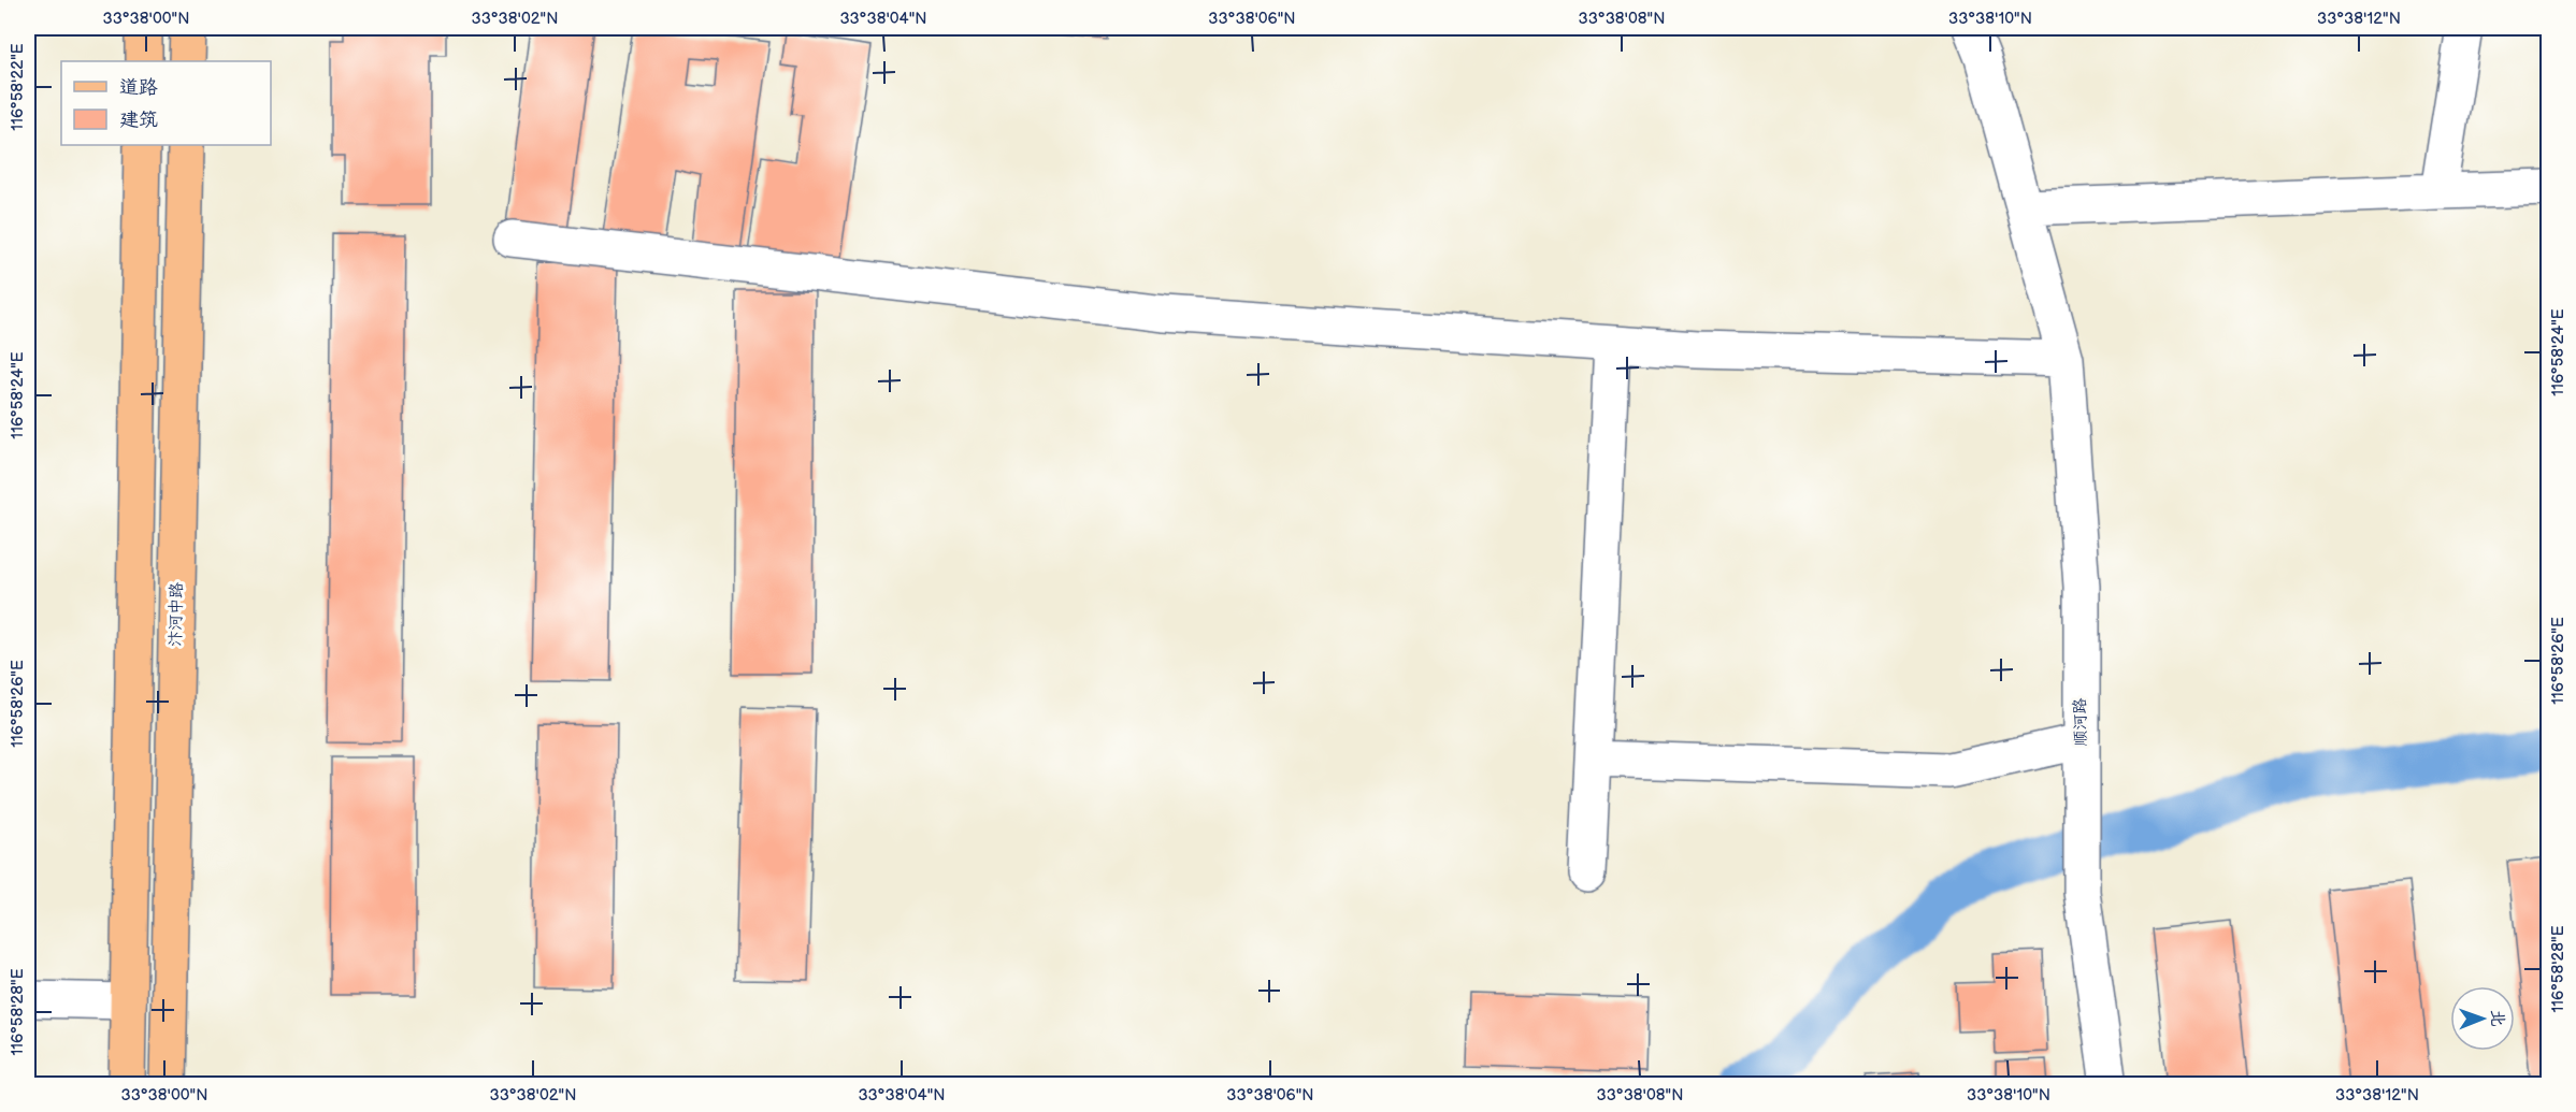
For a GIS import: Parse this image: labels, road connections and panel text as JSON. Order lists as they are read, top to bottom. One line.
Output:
{"streets":{"main road":["汴河中路"],"street":["顺河路"]},"legend":["道路","建筑"],"north":"right","coordinates":["33°38'00\"N","33°38'02\"N","33°38'04\"N","33°38'06\"N","33°38'08\"N","33°38'10\"N","33°38'12\"N","116°58'22\"E","116°58'24\"E","116°58'26\"E","116°58'28\"E"]}
